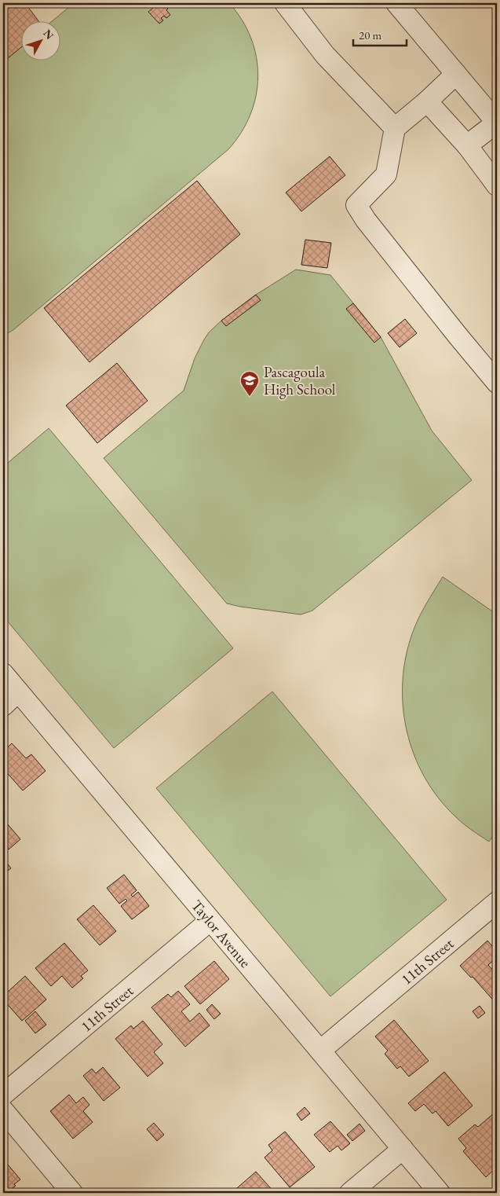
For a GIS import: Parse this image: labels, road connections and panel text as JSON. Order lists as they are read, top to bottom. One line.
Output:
{"streets":{"street":["Taylor Avenue","11th Street"]},"crossings":[["Taylor Avenue","11th Street"]],"places":{"school or university":["Pascagoula High School"]},"scale_bar":"20 m","north":"top right"}
